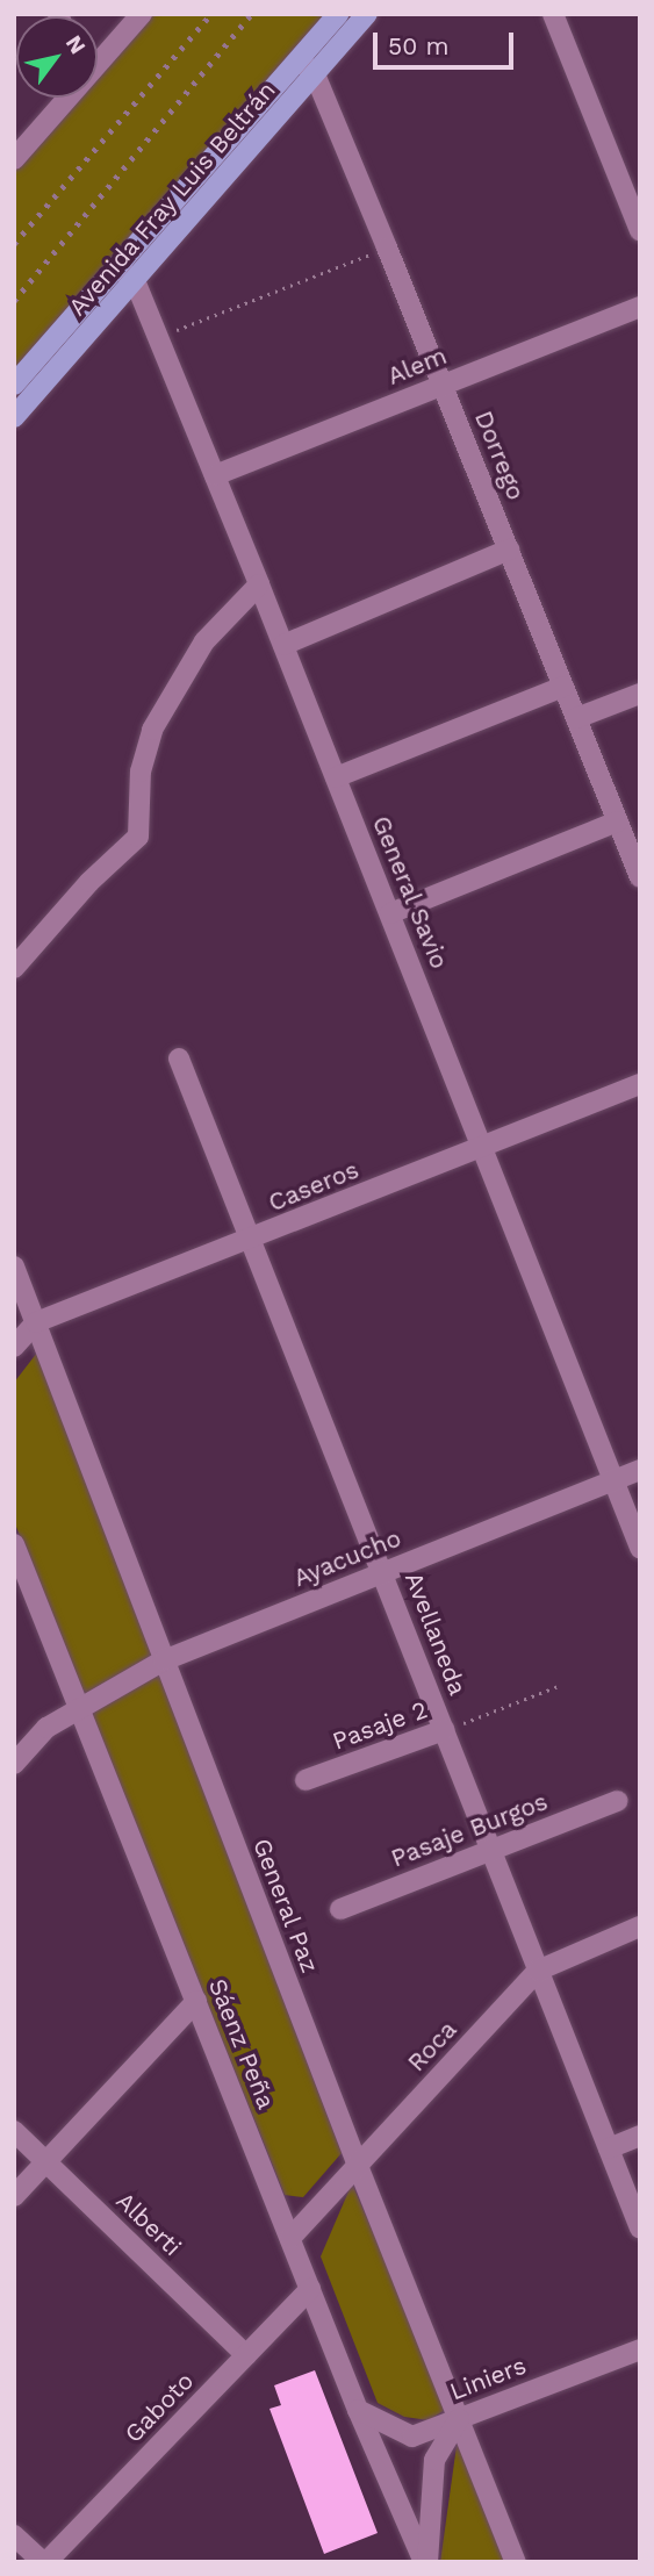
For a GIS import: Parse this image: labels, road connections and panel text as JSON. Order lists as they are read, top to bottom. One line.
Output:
{"streets":{"main road":["Avenida Fray Luis Beltrán"],"street":["Alem","Dorrego","General Savio","Caseros","Ayacucho","Avellaneda","Pasaje 2","Pasaje Burgos","General Paz","Sáenz Peña","Roca","Alberti","Liniers","Gaboto"]},"crossings":[["Avenida Fray Luis Beltrán","Dorrego"],["Avenida Fray Luis Beltrán","General Savio"],["Alem","Dorrego"],["Alem","General Savio"],["General Savio","Caseros"],["General Savio","Ayacucho"],["Caseros","Avellaneda"],["Caseros","General Paz"],["Ayacucho","Avellaneda"],["Ayacucho","General Paz"],["Ayacucho","Sáenz Peña"],["Avellaneda","Pasaje 2"],["Avellaneda","Pasaje Burgos"],["Avellaneda","Roca"],["General Paz","Roca"],["General Paz","Liniers"],["Sáenz Peña","Roca"],["Sáenz Peña","Liniers"],["Sáenz Peña","Gaboto"],["Alberti","Gaboto"]],"scale_bar":"50 m","north":"top right"}
